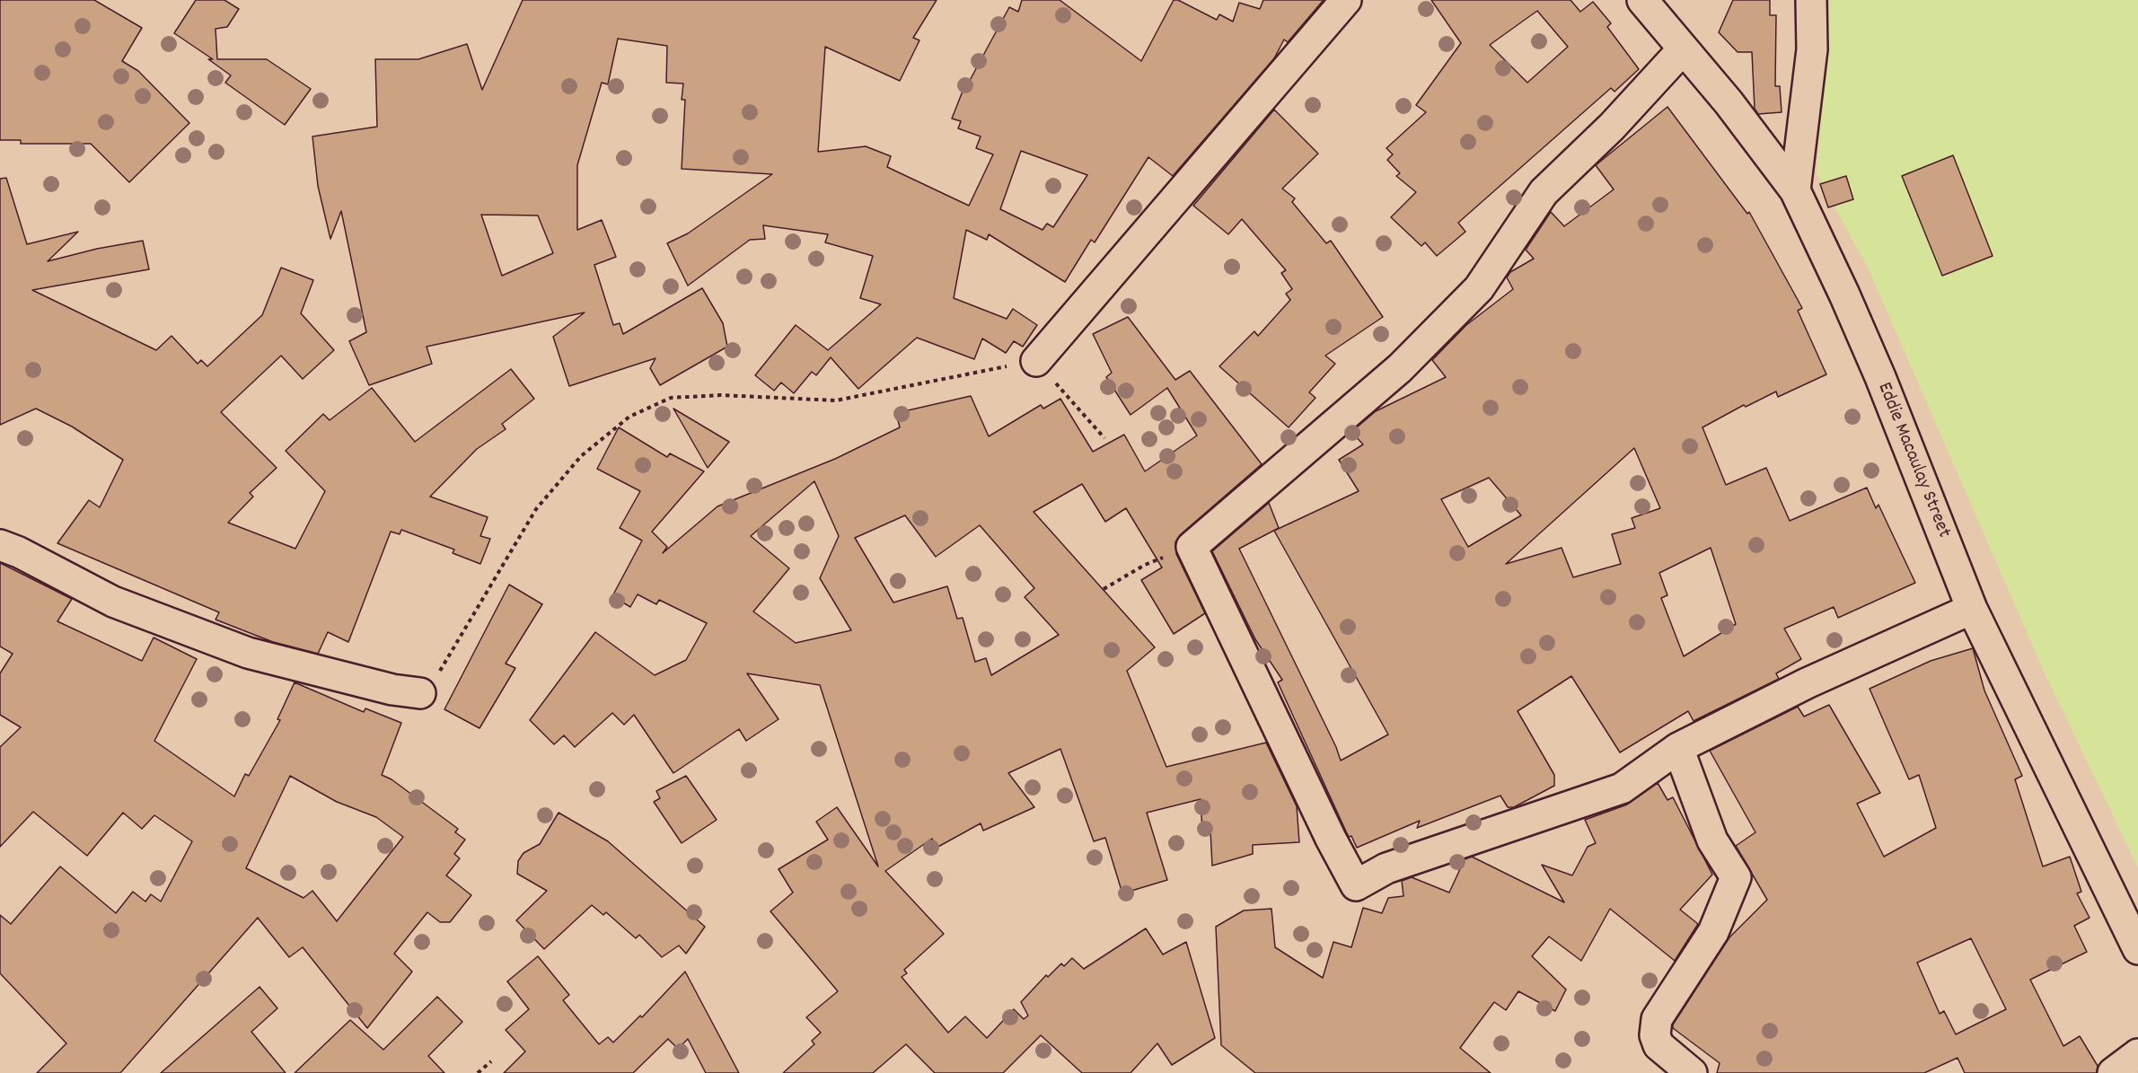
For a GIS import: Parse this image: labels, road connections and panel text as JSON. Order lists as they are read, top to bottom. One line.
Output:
{"streets":{"street":["Eddie Macaulay Street"]}}
